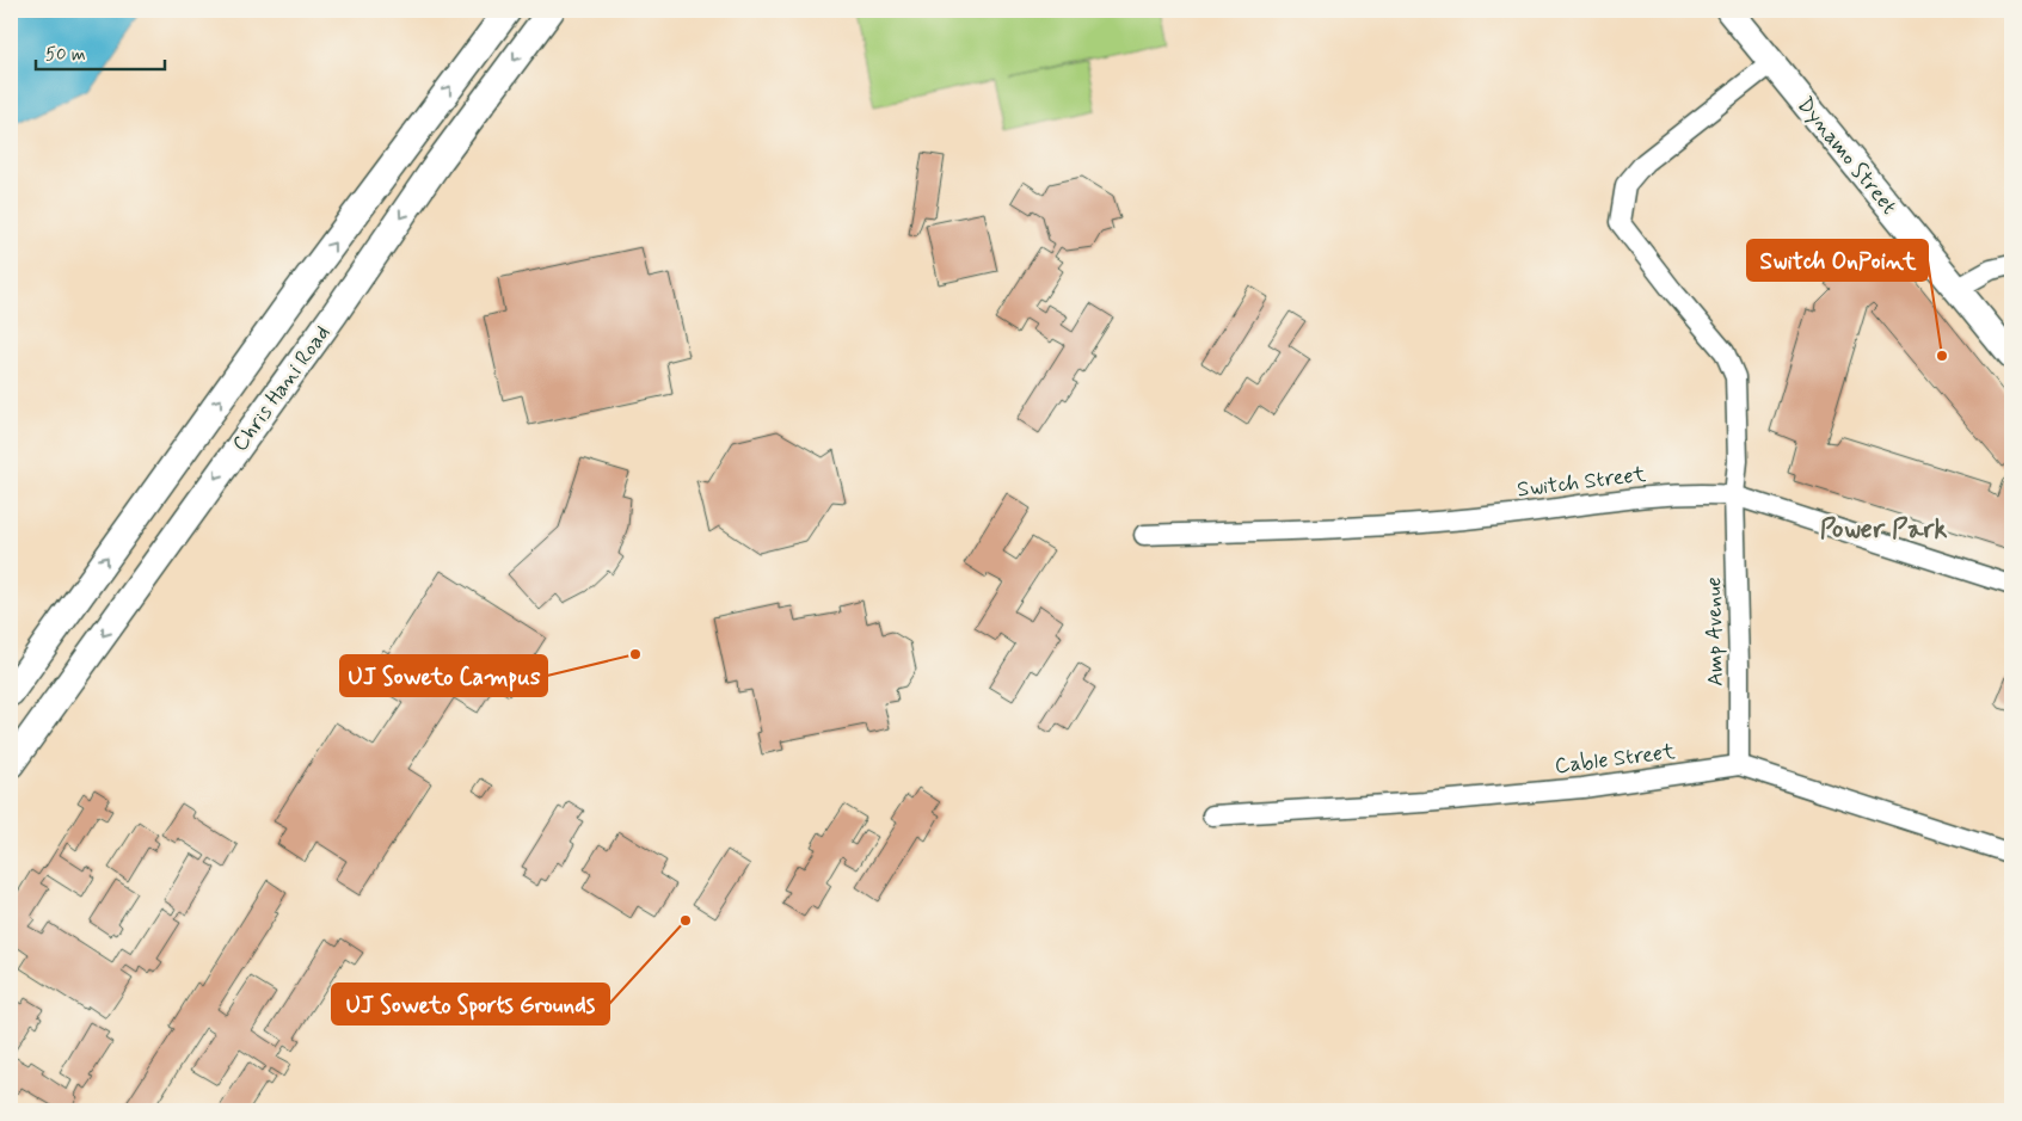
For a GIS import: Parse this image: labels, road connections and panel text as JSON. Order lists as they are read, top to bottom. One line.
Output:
{"streets":{"main road":["Dynamo Street","Chris Hani Road"],"street":["Switch Street","Amp Avenue","Cable Street"]},"crossings":[["Dynamo Street","Amp Avenue"],["Switch Street","Amp Avenue"],["Amp Avenue","Cable Street"]],"districts":["Power Park"],"places":["Switch OnPoint","UJ Soweto Campus","UJ Soweto Sports Grounds"],"scale_bar":"50 m"}
